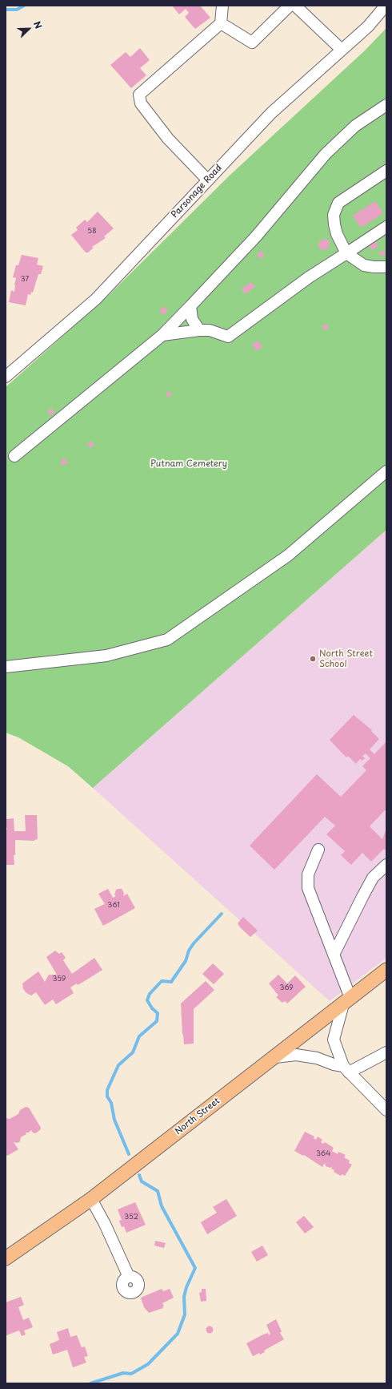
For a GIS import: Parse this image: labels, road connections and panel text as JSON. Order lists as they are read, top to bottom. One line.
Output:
{"streets":{"main road":["North Street"],"street":["Parsonage Road"]},"parks":["Putnam Cemetery"],"places":["North Street School"],"house_numbers":["58","37","361","359","369","364","352"],"north":"top right"}
